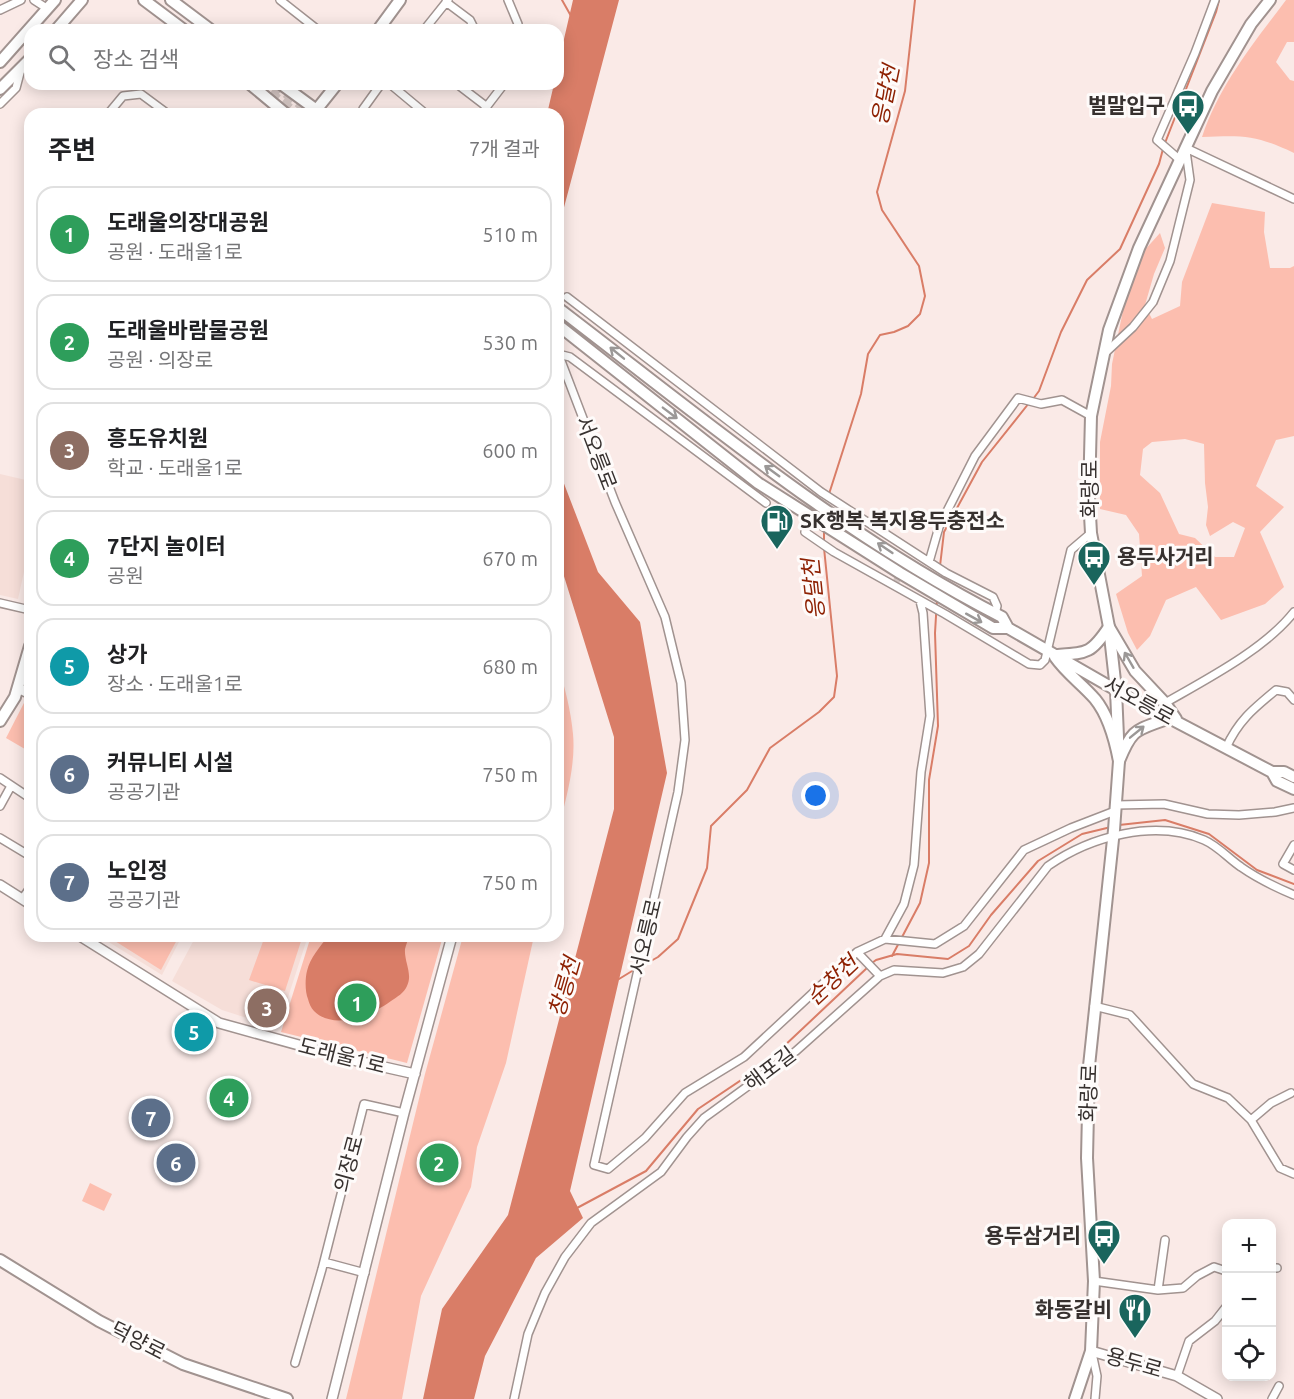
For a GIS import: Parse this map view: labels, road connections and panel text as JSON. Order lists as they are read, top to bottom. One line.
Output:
{"streets":{"main road":["서오릉로","화랑로","덕양로"],"street":["도래울1로","해포길","의장로","용두로"]},"crossings":[["서오릉로","화랑로"],["화랑로","용두로"],["도래울1로","의장로"]],"water":["응달천","순창천","창릉천"],"places":{"bus stop":["벌말입구","용두사거리","용두삼거리"],"fuel station":["SK행복 복지용두충전소"],"restaurant":["화동갈비"]},"page":{"search":"장소 검색","heading":["주변","7개 결과"],"list":[{"mark":"1","name":"도래울의장대공원","note":"공원 · 도래울1로","value":"510 m"},{"mark":"2","name":"도래울바람물공원","note":"공원 · 의장로","value":"530 m"},{"mark":"3","name":"흥도유치원","note":"학교 · 도래울1로","value":"600 m"},{"mark":"4","name":"7단지 놀이터","note":"공원","value":"670 m"},{"mark":"5","name":"상가","note":"장소 · 도래울1로","value":"680 m"},{"mark":"6","name":"커뮤니티 시설","note":"공공기관","value":"750 m"},{"mark":"7","name":"노인정","note":"공공기관","value":"750 m"}],"pins":["1","3","5","4","7","2","6"],"map_buttons":["+","−"]}}
